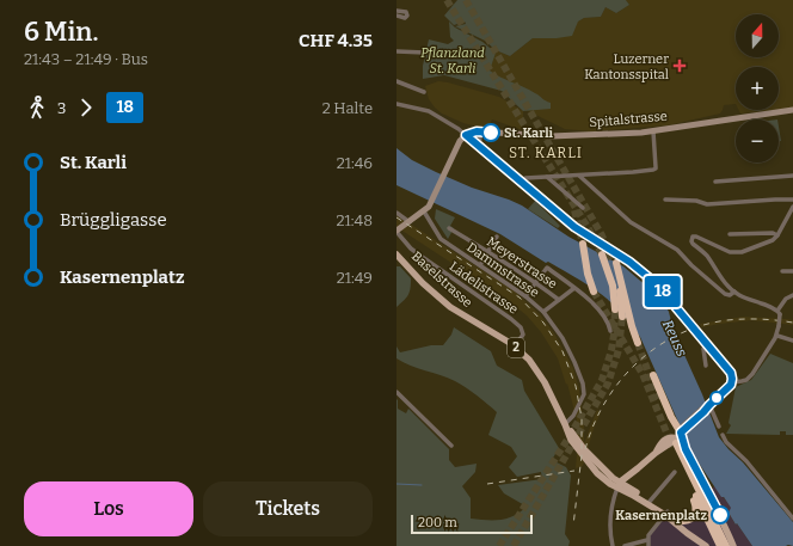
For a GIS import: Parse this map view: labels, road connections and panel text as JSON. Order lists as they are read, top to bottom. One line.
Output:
{"streets":{"main road":["Spitalstrasse","Baselstrasse","2"],"street":["Meyerstrasse","Dammstrasse","Lädelistrasse"]},"crossings":[["Dammstrasse","Baselstrasse"],["Baselstrasse","Lädelistrasse"]],"districts":["ST. KARLI"],"water":["Reuss"],"parks":["Pflanzland St. Karli"],"places":{"health":["Luzerner Kantonsspital"],"other":["St. Karli","Kasernenplatz"]},"lines":["bus line 18"],"scale_bar":"200 m","north":"top","page":{"heading":["6 Min.","21:43 – 21:49 · Bus","CHF 4.35"],"on_map":"18","map_buttons":["+","−"],"legs":["3","18","2 Halte"],"list":[{"name":"St. Karli","value":"21:46"},{"name":"Brüggligasse","value":"21:48"},{"name":"Kasernenplatz","value":"21:49"}],"buttons":["Los","Tickets"],"scale":"200 m"}}
